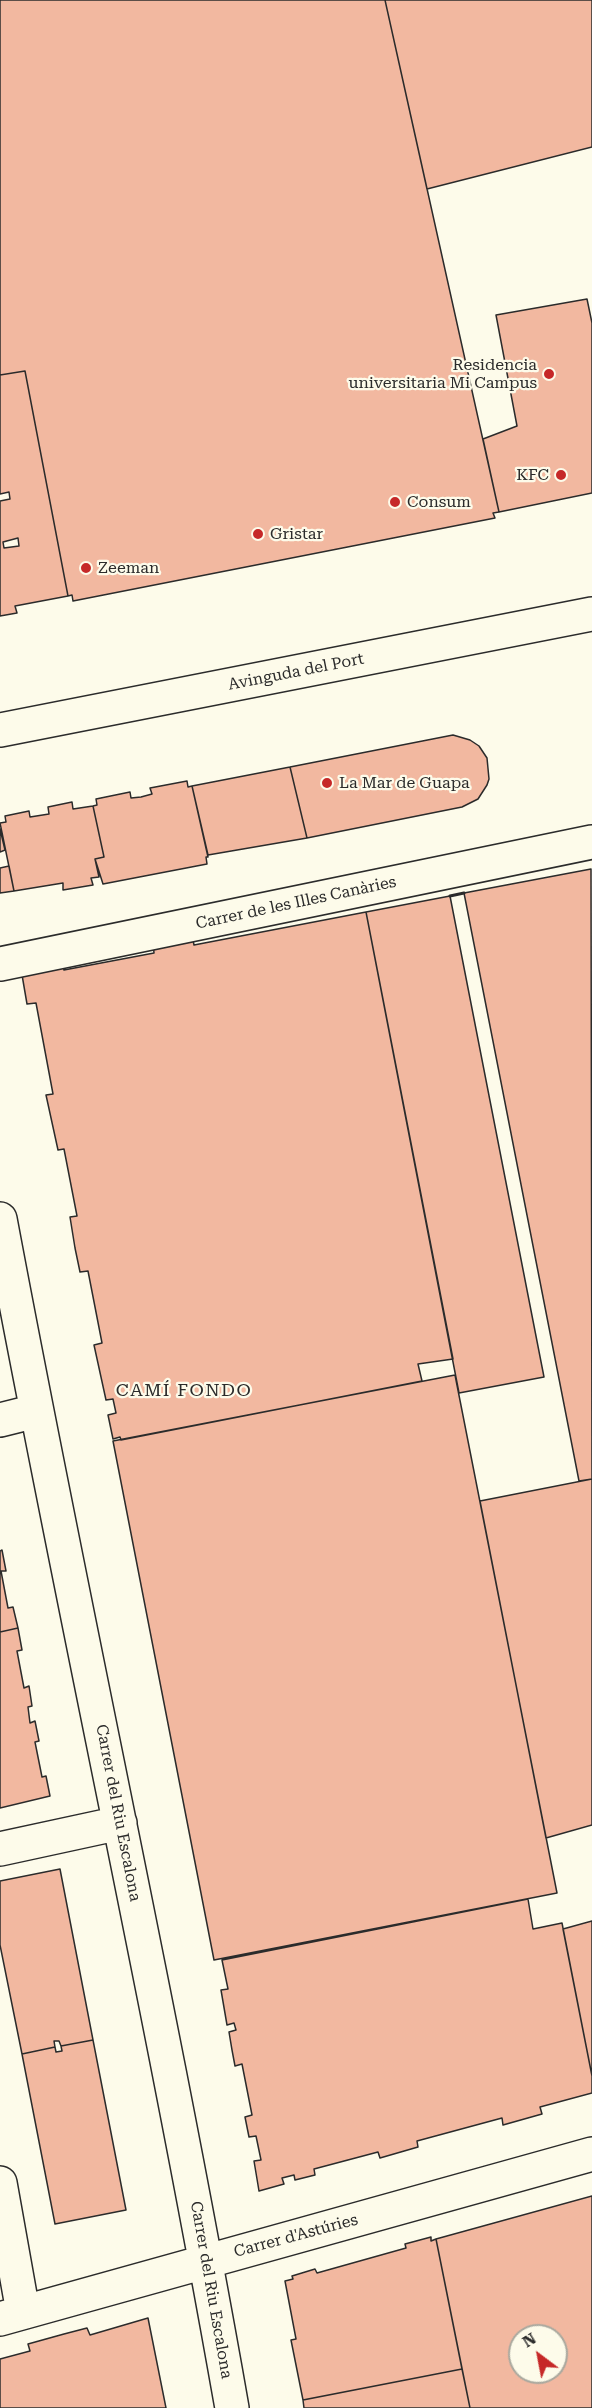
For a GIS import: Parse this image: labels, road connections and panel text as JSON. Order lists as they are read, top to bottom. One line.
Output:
{"streets":{"street":["Avinguda del Port","Carrer de les Illes Canàries","Carrer del Riu Escalona","Carrer d'Astúries"]},"crossings":[["Carrer del Riu Escalona","Carrer d'Astúries"]],"districts":["CAMÍ FONDO"],"places":["Residencia universitaria Mi Campus","KFC","Consum","Gristar","Zeeman","La Mar de Guapa"],"north":"top left"}
